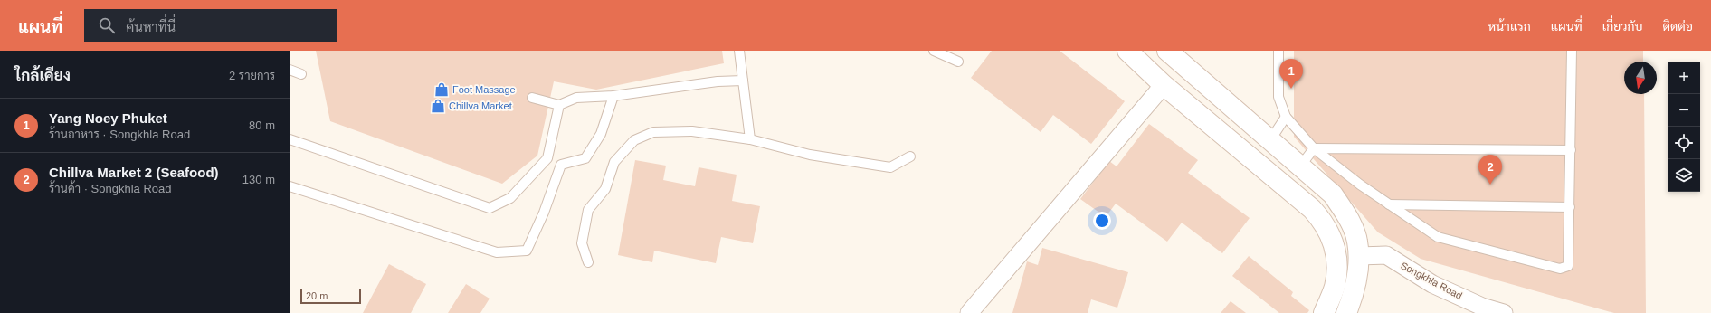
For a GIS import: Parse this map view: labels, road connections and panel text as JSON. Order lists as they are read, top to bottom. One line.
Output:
{"streets":{"street":["Songkhla Road"]},"places":{"shop":["Foot Massage","Chillva Market"]},"scale_bar":"20 m","north":"bottom","page":{"header":"แผนที่","search":"ค้นหาที่นี่","nav":["หน้าแรก","แผนที่","เกี่ยวกับ","ติดต่อ"],"heading":["ใกล้เคียง","2 รายการ"],"pins":["1","2"],"map_buttons":["+","−"],"list":[{"mark":"1","name":"Yang Noey Phuket","note":"ร้านอาหาร · Songkhla Road","value":"80 m"},{"mark":"2","name":"Chillva Market 2 (Seafood)","note":"ร้านค้า · Songkhla Road","value":"130 m"}],"scale":"20 m"}}
